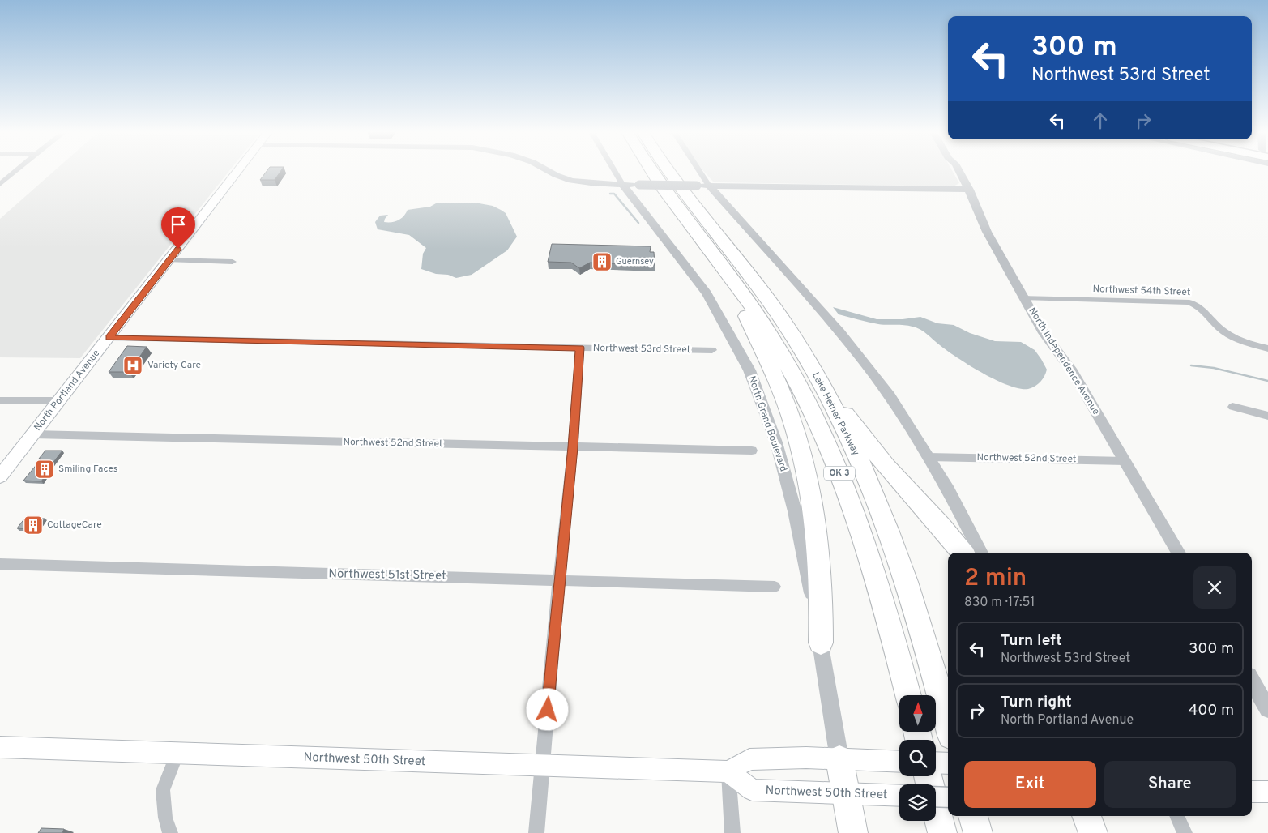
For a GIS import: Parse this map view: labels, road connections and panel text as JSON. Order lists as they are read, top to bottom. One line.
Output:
{"streets":{"highway":["Lake Hefner Parkway","OK 3"],"main road":["North Portland Avenue","Northwest 50th Street"],"street":["Northwest 54th Street","Northwest 53rd Street","North Independence Avenue","North Grand Boulevard","Northwest 52nd Street","Northwest 51st Street"]},"crossings":[["Northwest 54th Street","North Independence Avenue"],["Northwest 53rd Street","North Portland Avenue"],["North Independence Avenue","Northwest 52nd Street"],["North Portland Avenue","Northwest 52nd Street"],["Lake Hefner Parkway","OK 3"]],"places":{"building":["Guernsey","Smiling Faces","CottageCare"],"hospital":["Variety Care"]},"north":"top","page":{"turn":["300 m","Northwest 53rd Street"],"heading":["2 min","830 m · 17:51"],"list":[{"name":"Turn left","note":"Northwest 53rd Street","value":"300 m"},{"name":"Turn right","note":"North Portland Avenue","value":"400 m"}],"buttons":["Exit","Share"]}}
